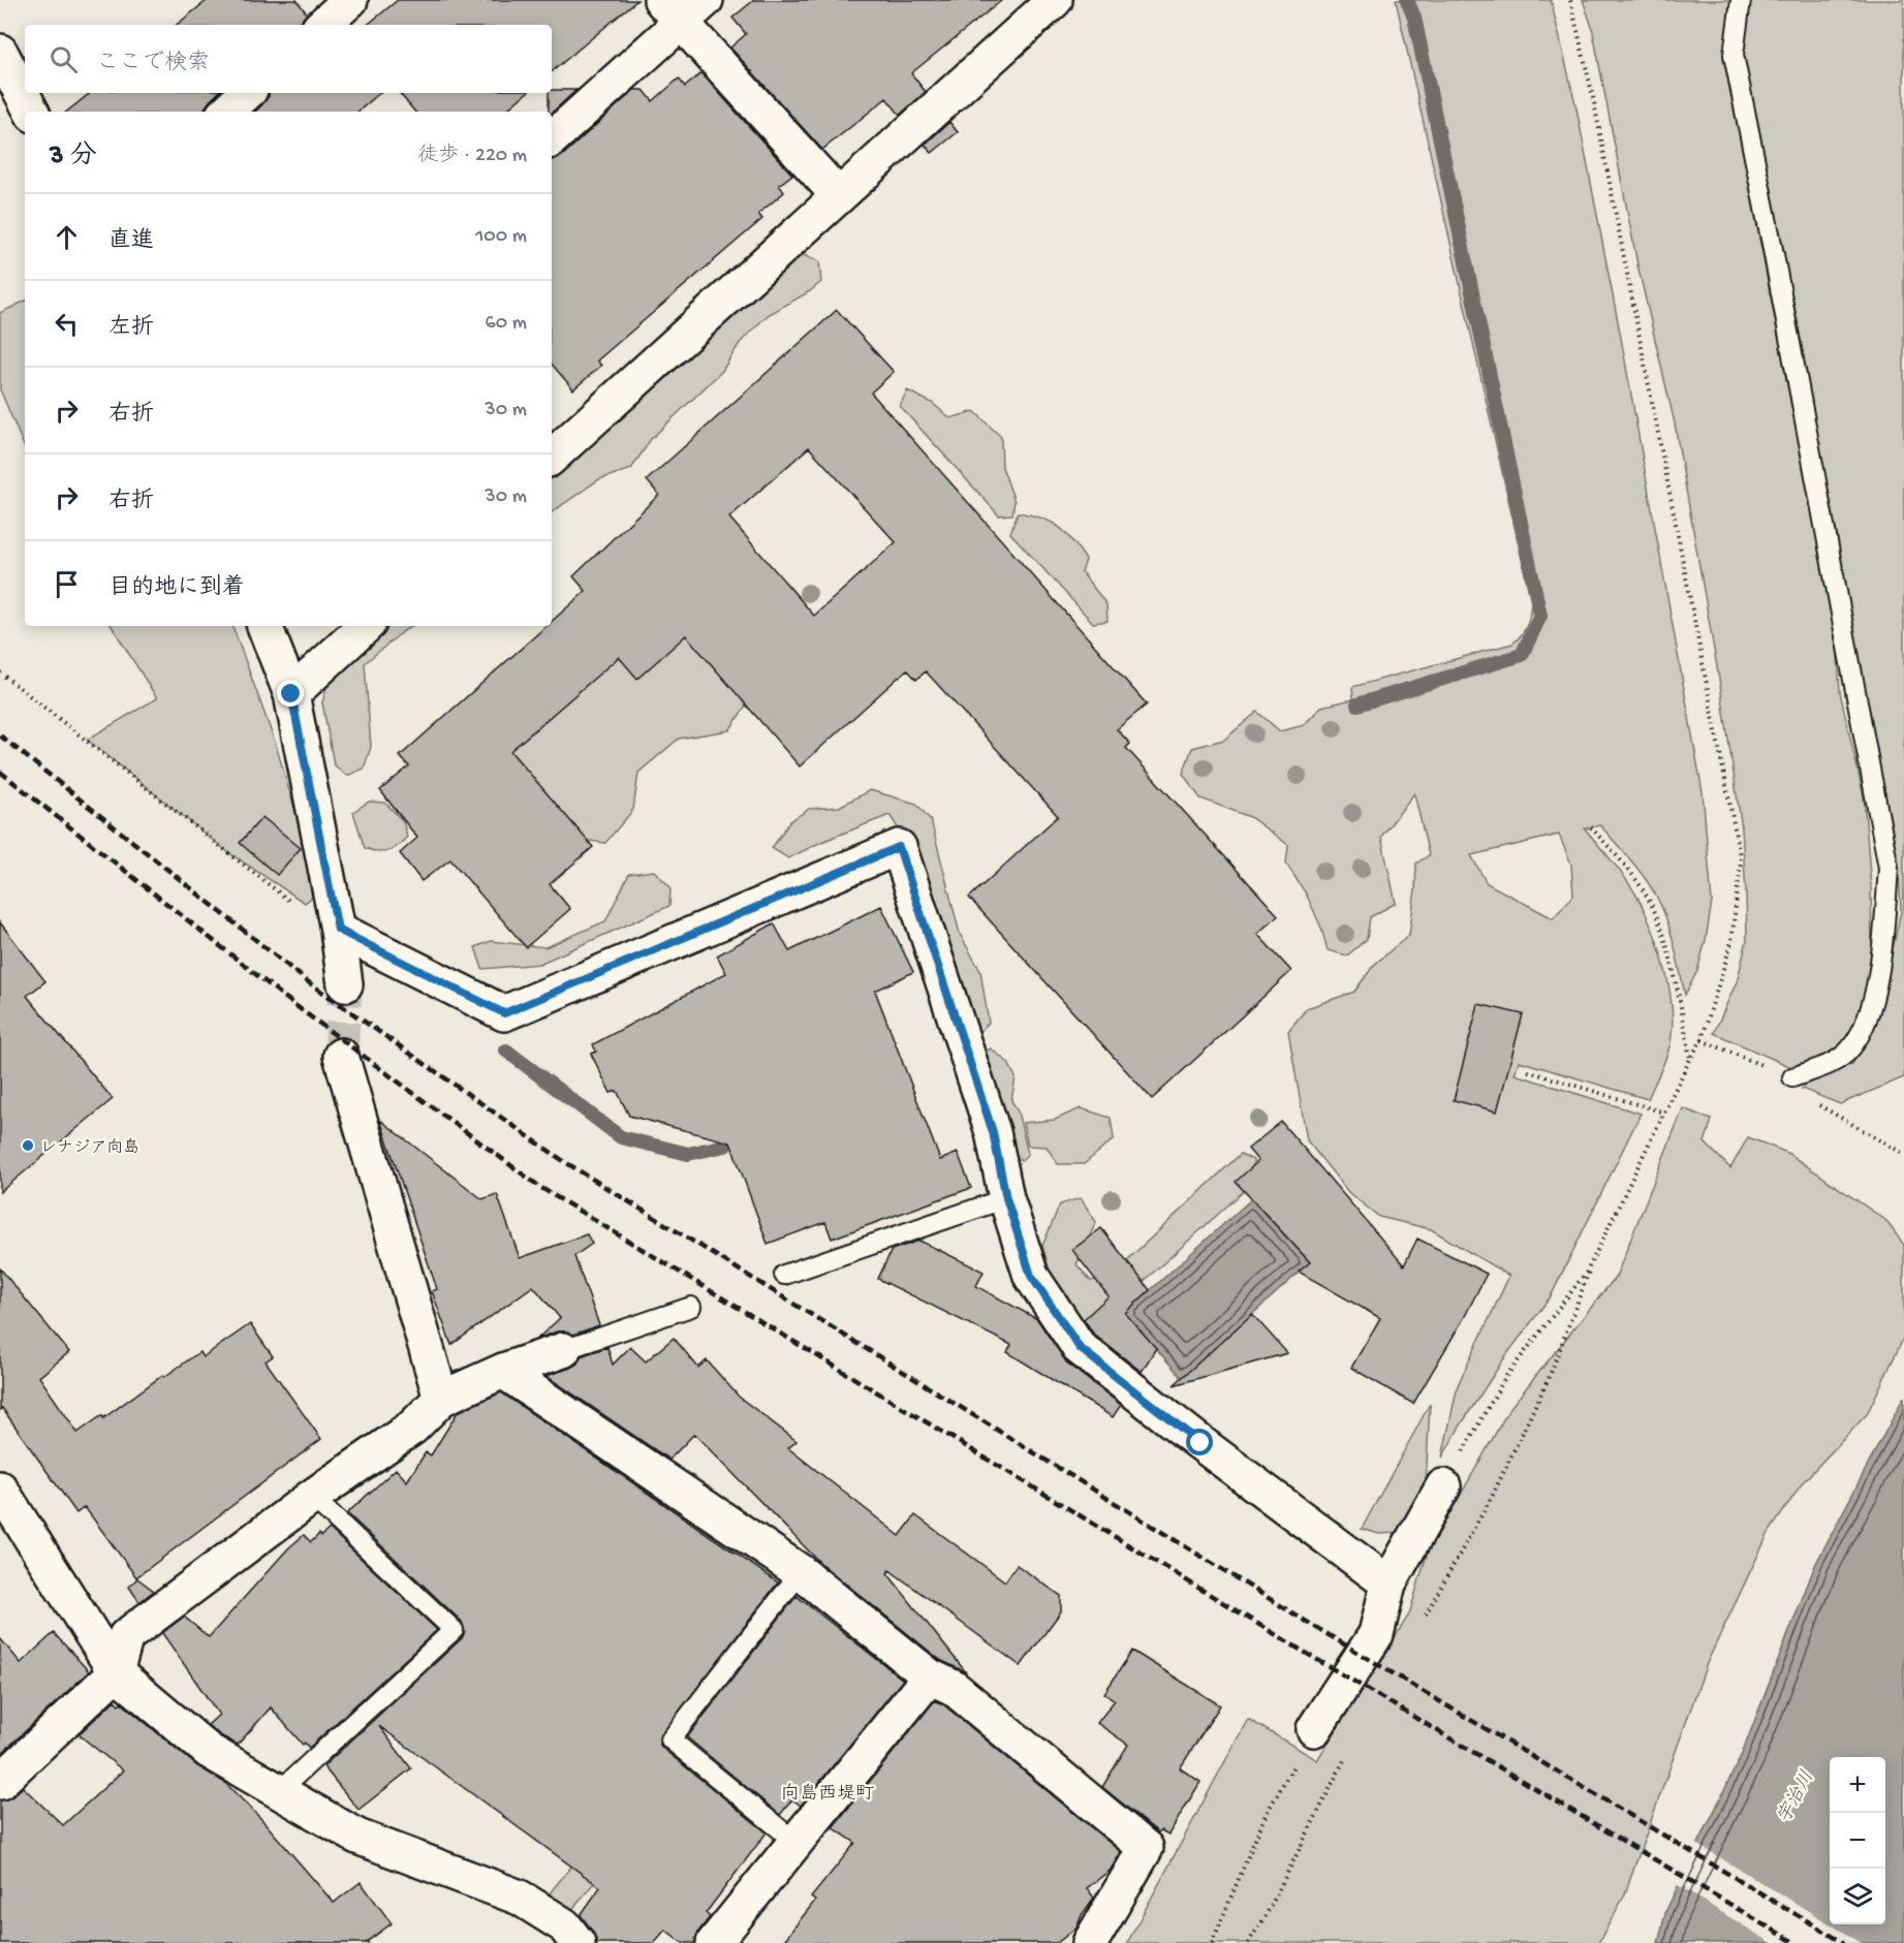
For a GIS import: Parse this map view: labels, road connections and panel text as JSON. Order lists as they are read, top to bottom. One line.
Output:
{"districts":["向島西堤町"],"water":["宇治川"],"places":["レナジア向島"],"page":{"search":"ここで検索","heading":["3 分","徒歩 · 220 m"],"list":[["直進","100 m"],["左折","60 m"],["右折","30 m"],["右折","30 m"],"目的地に到着"],"map_buttons":["+","−"]}}
